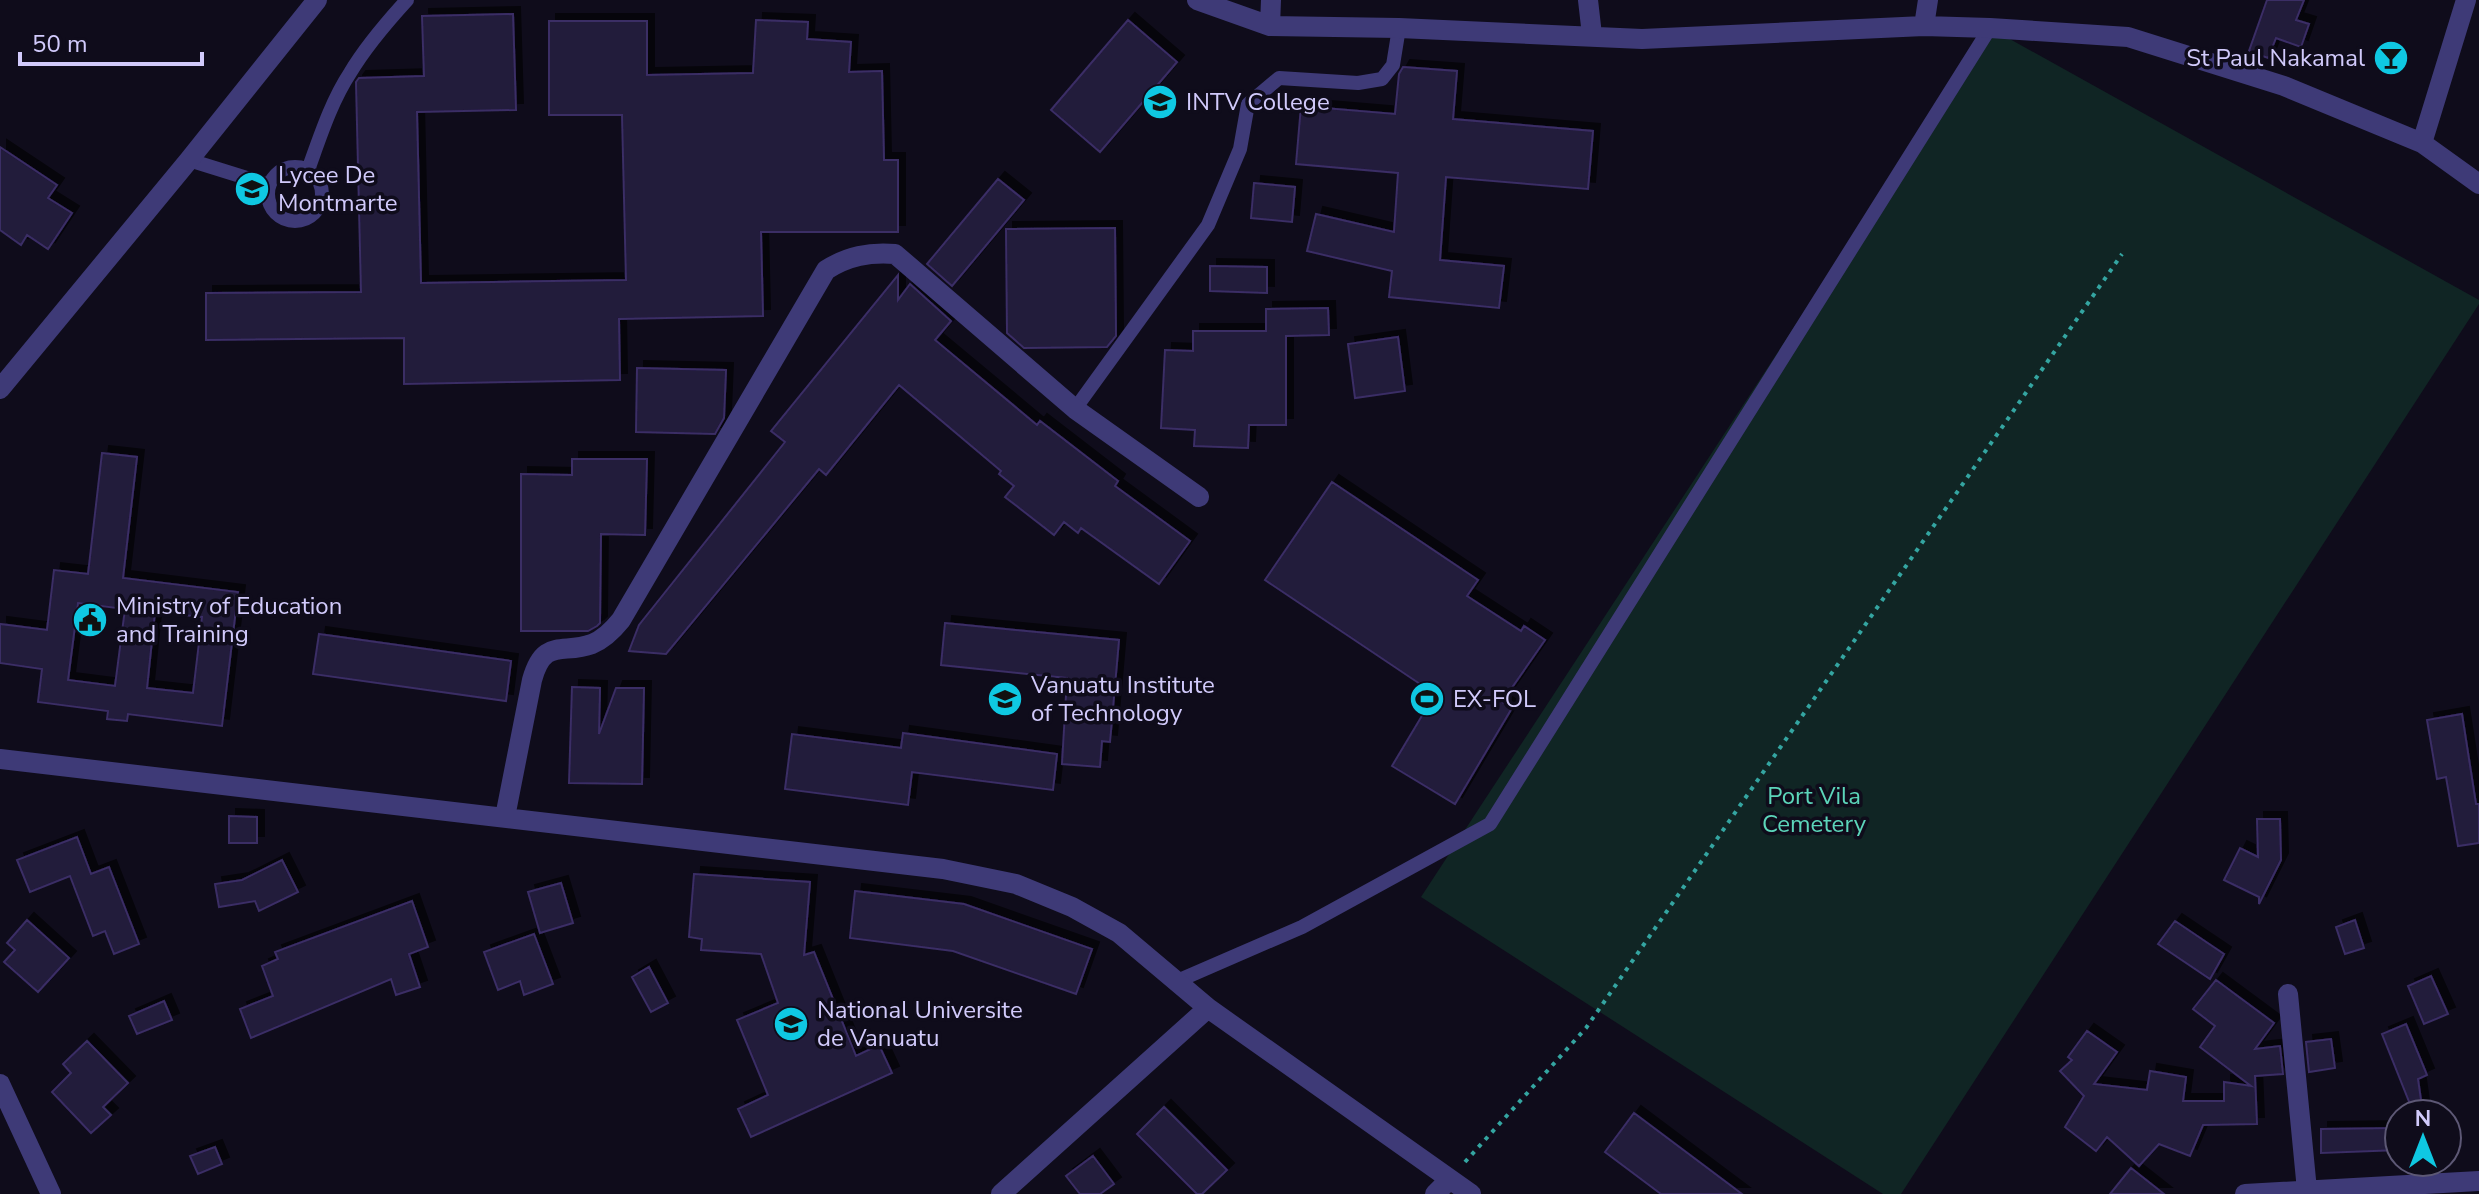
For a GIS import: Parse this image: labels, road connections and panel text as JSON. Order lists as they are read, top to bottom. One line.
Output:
{"parks":["Port Vila Cemetery"],"places":{"bar":["St Paul Nakamal"],"school or university":["INTV College","Lycee De Montmarte","Vanuatu Institute of Technology","National Universite de Vanuatu"],"public building":["Ministry of Education and Training"],"sports":["EX-FOL"]},"scale_bar":"50 m","north":"top"}
